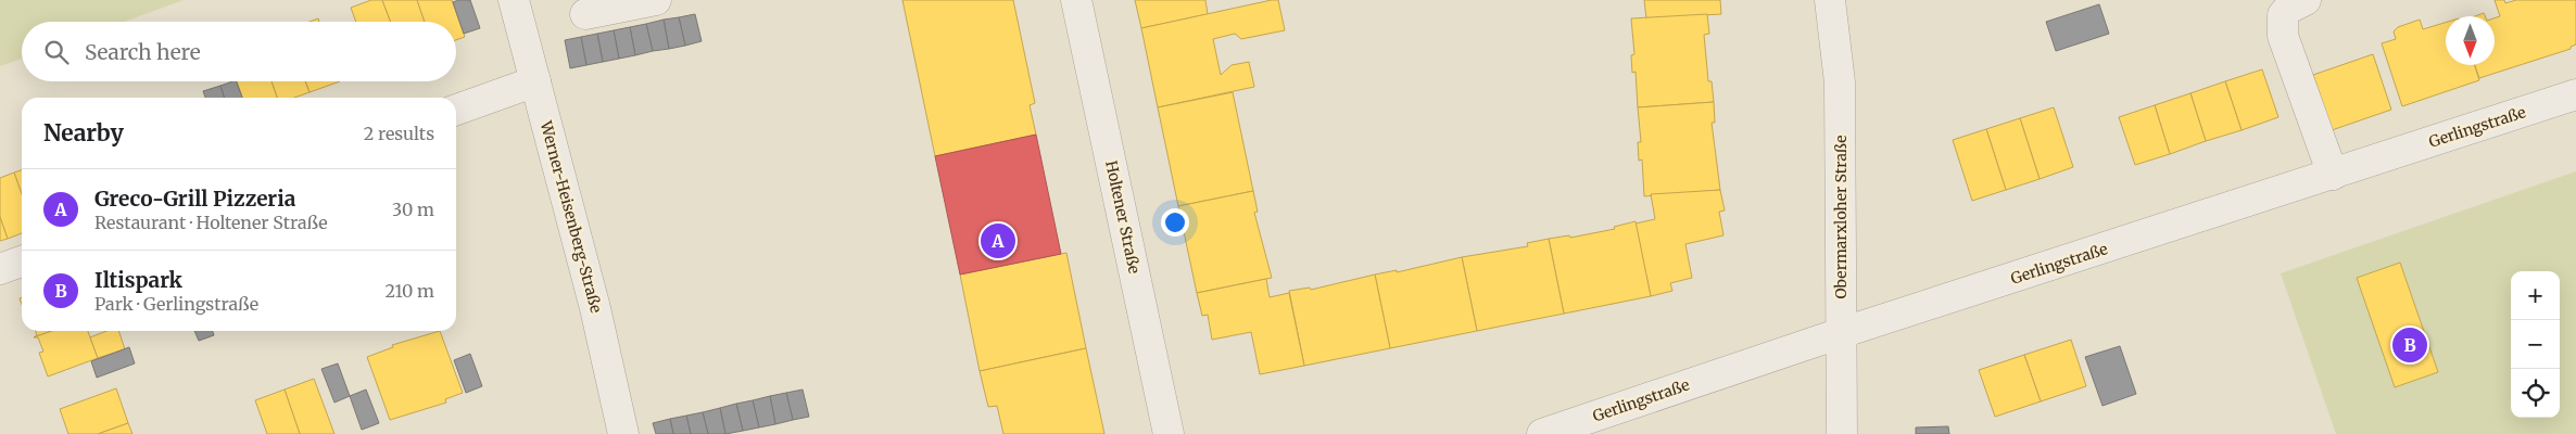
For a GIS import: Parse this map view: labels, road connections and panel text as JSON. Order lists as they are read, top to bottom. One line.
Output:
{"streets":{"street":["Gerlingstraße","Werner-Heisenberg-Straße","Holtener Straße","Obermarxloher Straße"]},"crossings":[["Gerlingstraße","Obermarxloher Straße"]],"north":"bottom","page":{"search":"Search here","heading":["Nearby","2 results"],"list":[{"mark":"A","name":"Greco-Grill Pizzeria","note":"Restaurant · Holtener Straße","value":"30 m"},{"mark":"B","name":"Iltispark","note":"Park · Gerlingstraße","value":"210 m"}],"pins":["A","B"],"map_buttons":["+","−"]}}
